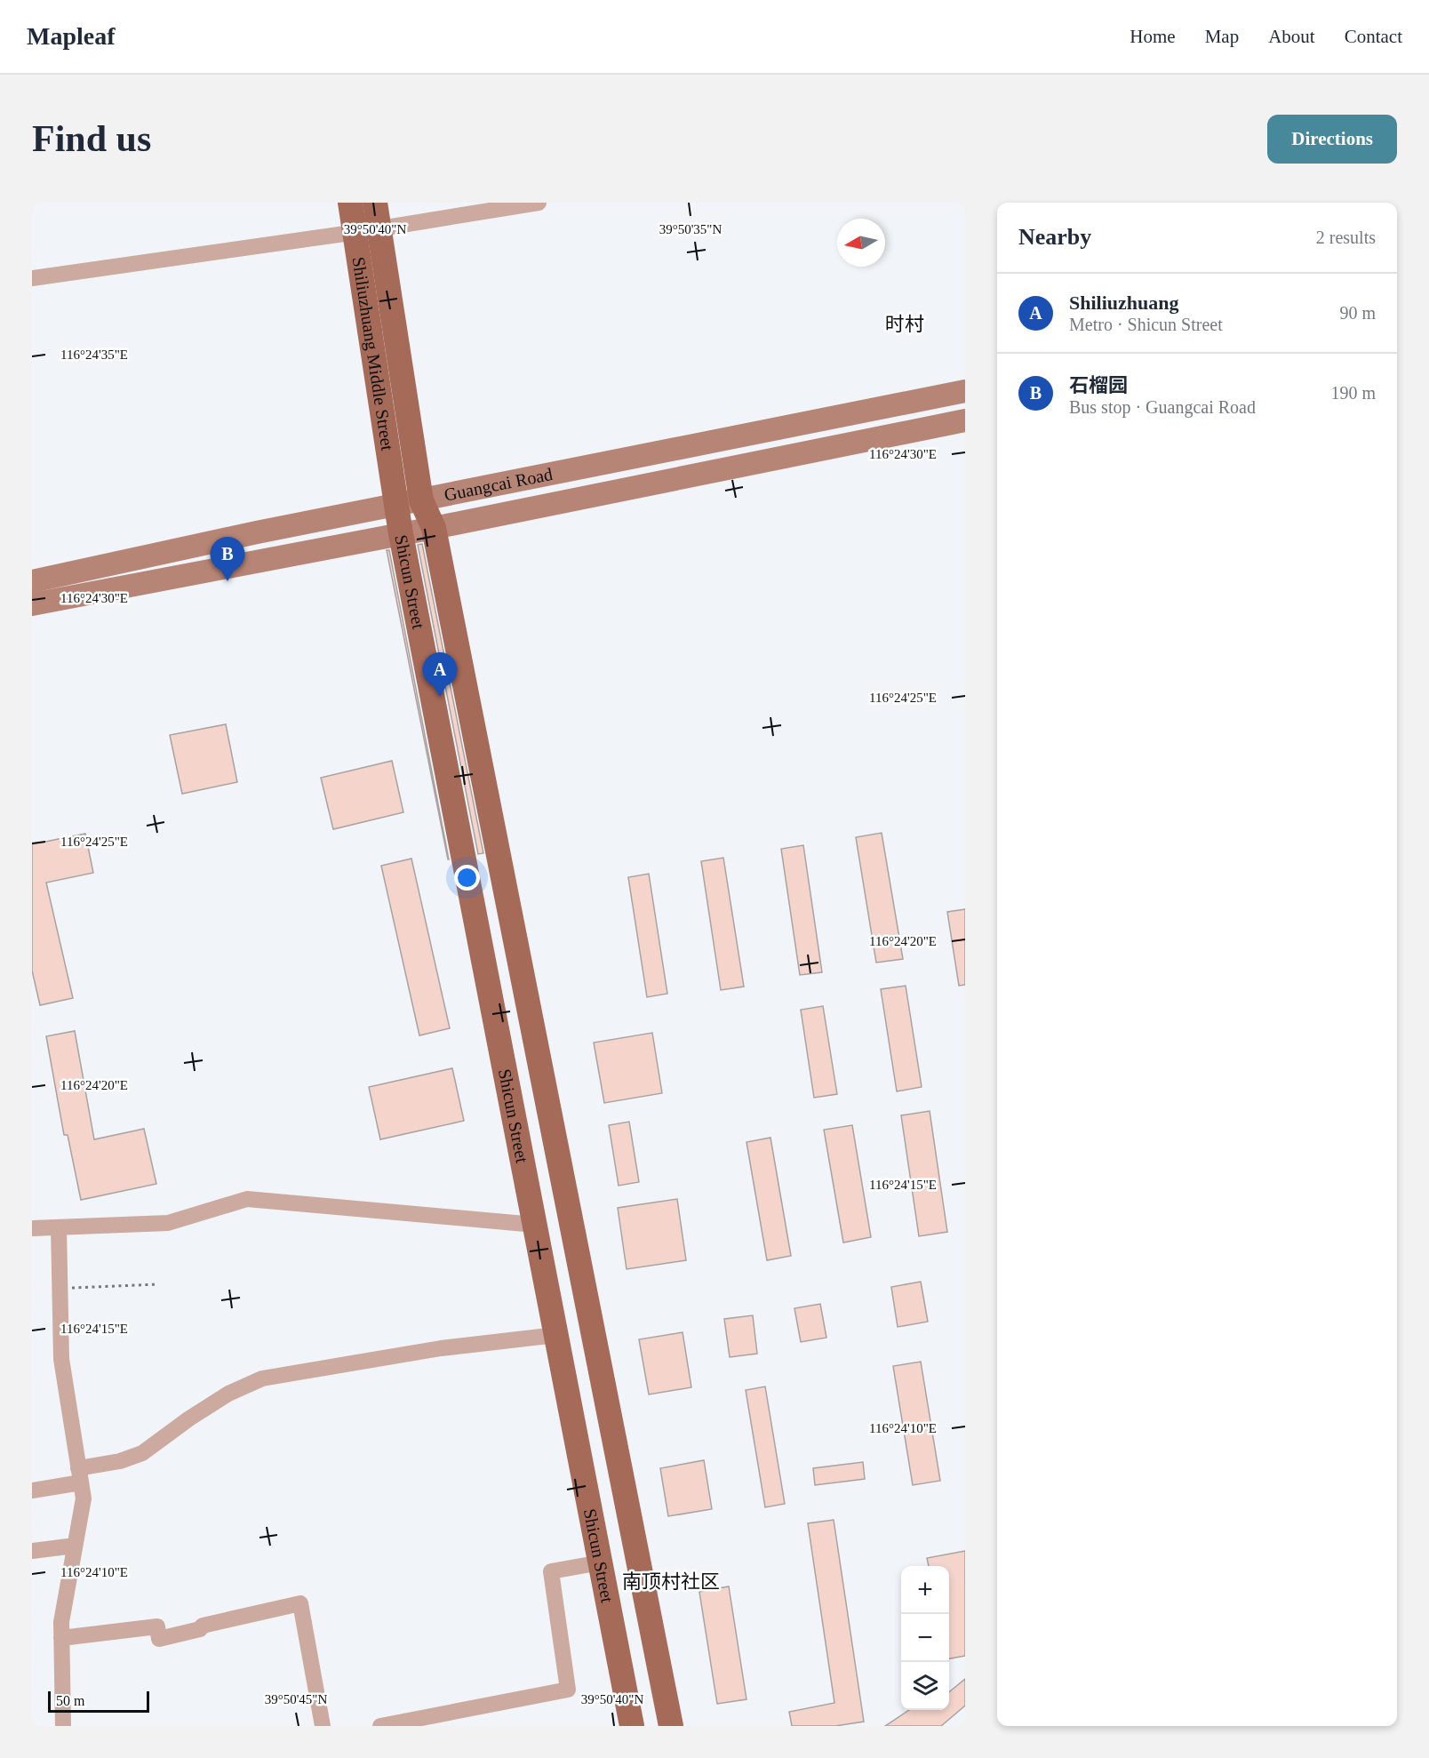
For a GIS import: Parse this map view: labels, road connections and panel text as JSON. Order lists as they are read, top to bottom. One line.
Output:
{"streets":{"main road":["Shiliuzhuang Middle Street","Guangcai Road","Shicun Street"]},"crossings":[["Shiliuzhuang Middle Street","Guangcai Road"],["Shiliuzhuang Middle Street","Shicun Street"],["Guangcai Road","Shicun Street"]],"districts":["时村","南顶村社区"],"scale_bar":"50 m","north":"left","page":{"header":"Mapleaf","nav":["Home","Map","About","Contact"],"buttons":"Directions","title":"Find us","heading":["Nearby","2 results"],"list":[{"mark":"A","name":"Shiliuzhuang","note":"Metro · Shicun Street","value":"90 m"},{"mark":"B","name":"石榴园","note":"Bus stop · Guangcai Road","value":"190 m"}],"pins":["B","A"],"map_buttons":["+","−"],"scale":"50 m"},"coordinates":["39°50'40\"N","39°50'35\"N","116°24'35\"E","116°24'30\"E","116°24'25\"E","116°24'20\"E","116°24'15\"E","116°24'10\"E","39°50'45\"N"]}
